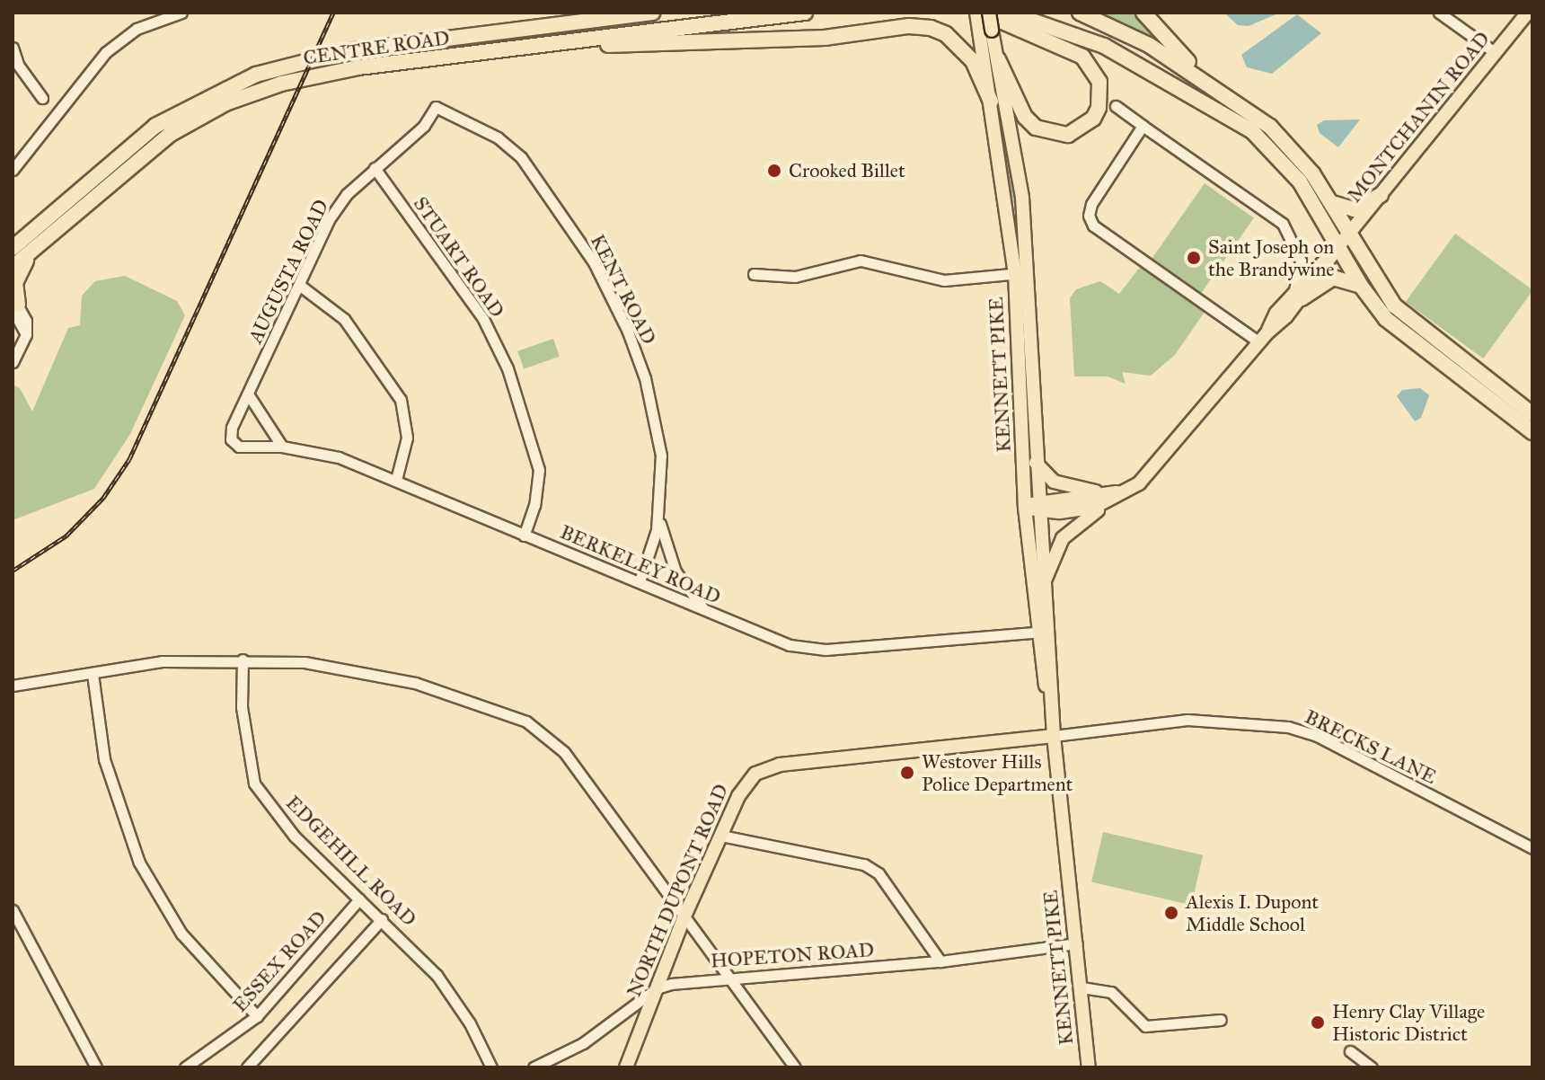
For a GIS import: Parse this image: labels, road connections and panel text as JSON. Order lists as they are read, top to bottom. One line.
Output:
{"streets":{"highway":["CENTRE ROAD"],"main road":["MONTCHANIN ROAD","KENNETT PIKE","NORTH DUPONT ROAD"],"street":["STUART ROAD","AUGUSTA ROAD","KENT ROAD","BERKELEY ROAD","BRECKS LANE","EDGEHILL ROAD","HOPETON ROAD","ESSEX ROAD"]},"crossings":[["MONTCHANIN ROAD","KENNETT PIKE"],["STUART ROAD","AUGUSTA ROAD"],["STUART ROAD","BERKELEY ROAD"],["AUGUSTA ROAD","KENT ROAD"],["AUGUSTA ROAD","BERKELEY ROAD"],["KENT ROAD","BERKELEY ROAD"],["KENNETT PIKE","BERKELEY ROAD"],["KENNETT PIKE","BRECKS LANE"],["KENNETT PIKE","NORTH DUPONT ROAD"],["KENNETT PIKE","HOPETON ROAD"],["BRECKS LANE","NORTH DUPONT ROAD"],["EDGEHILL ROAD","ESSEX ROAD"],["NORTH DUPONT ROAD","HOPETON ROAD"]],"places":["Crooked Billet","Saint Joseph on the Brandywine","Westover Hills Police Department","Alexis I. Dupont Middle School","Henry Clay Village Historic District"]}
